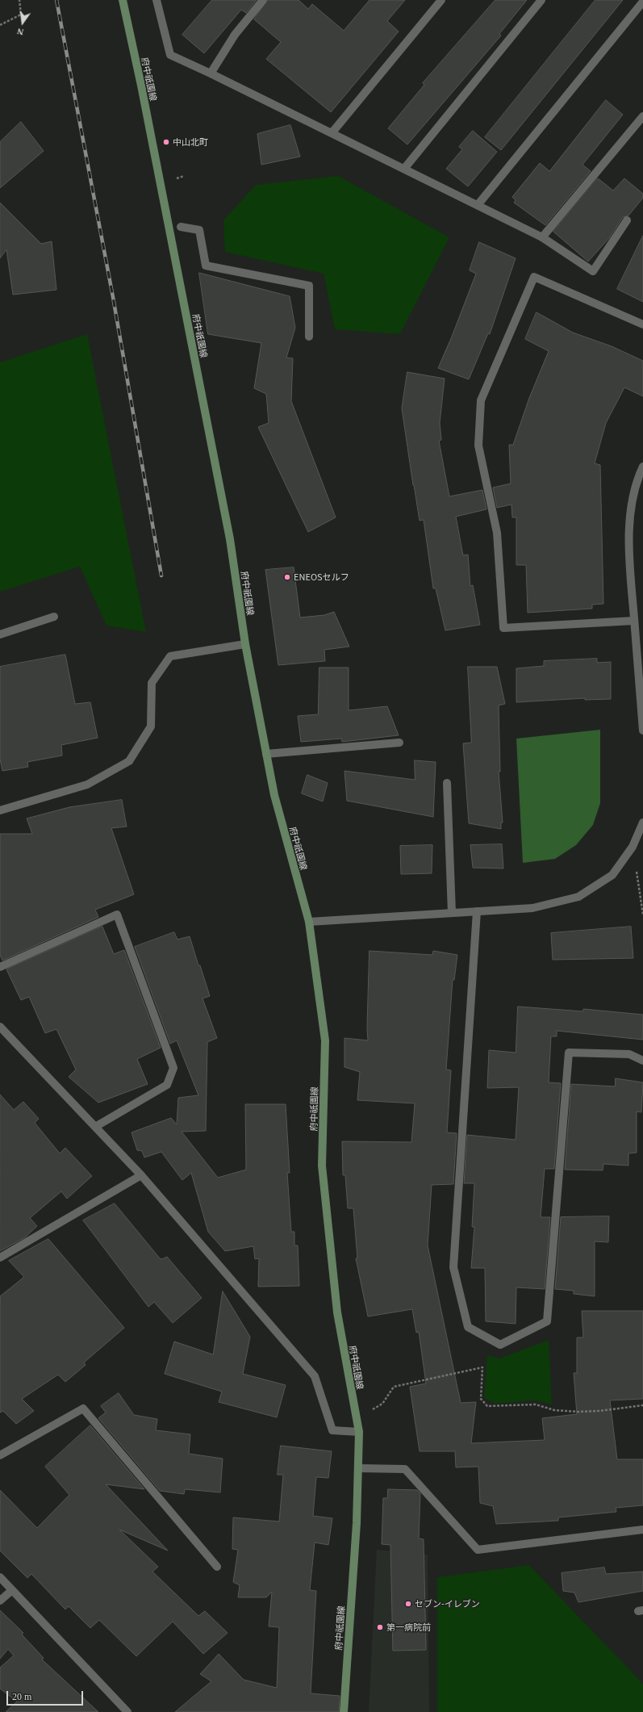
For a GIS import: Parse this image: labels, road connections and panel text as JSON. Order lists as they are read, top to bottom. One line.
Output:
{"streets":{"main road":["府中祇園線"]},"places":["中山北町","ENEOSセルフ","セブン-イレブン","第一病院前"],"scale_bar":"20 m","north":"bottom"}
